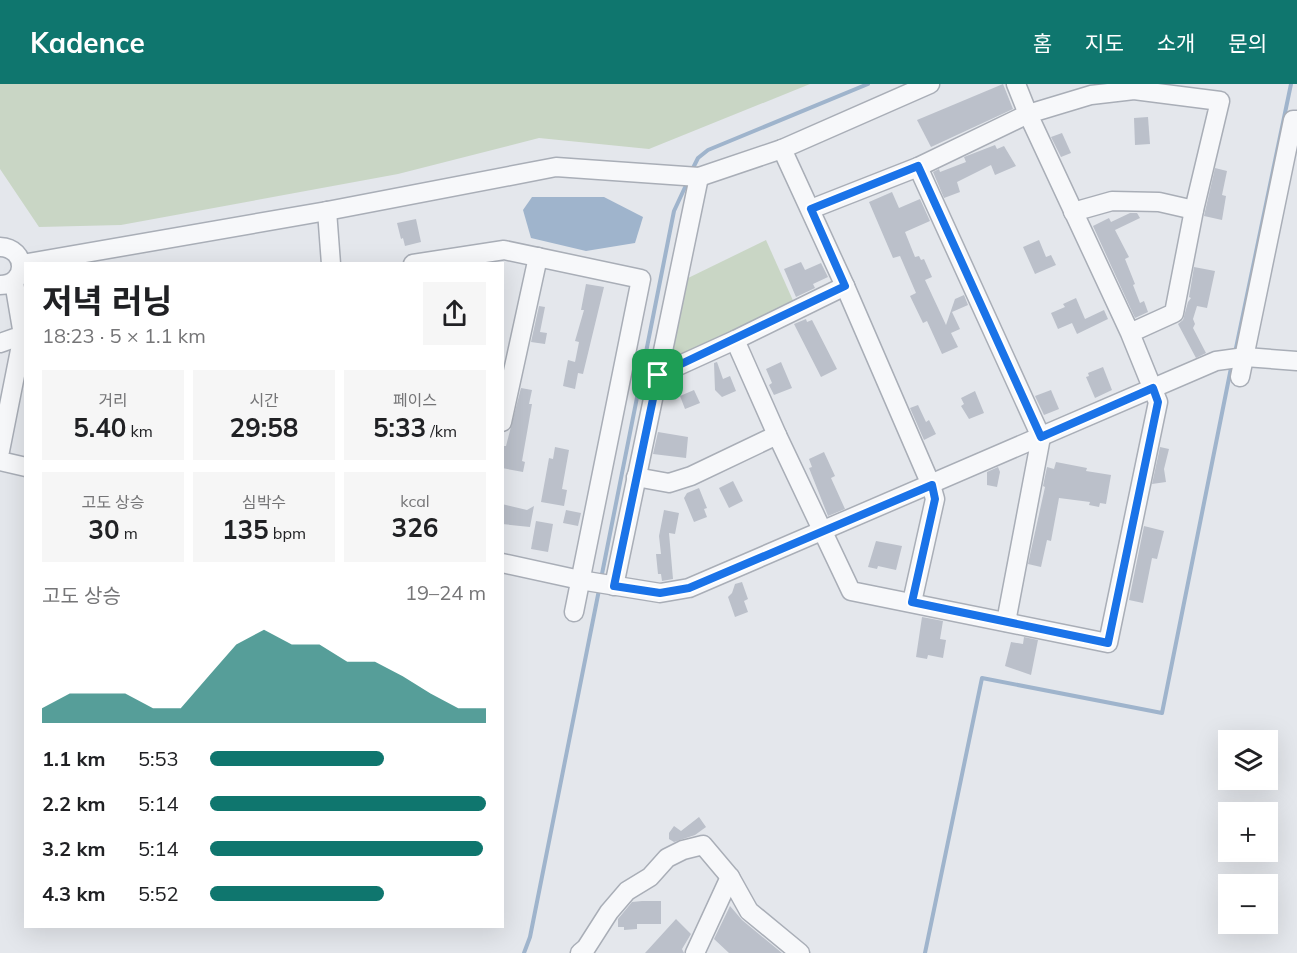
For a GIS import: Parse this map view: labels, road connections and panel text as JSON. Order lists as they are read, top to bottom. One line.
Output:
{"page":{"header":"Kadence","nav":["홈","지도","소개","문의"],"heading":["저녁 러닝","18:23 · 5 × 1.1 km"],"stats":[["거리","5.40 km"],["시간","29:58"],["페이스","5:33 /km"],["고도 상승","30 m"],["심박수","135 bpm"],["kcal","326"]],"chart":["고도 상승","19–24 m"],"map_buttons":["+","−"],"list":[{"name":"1.1 km","note":"5:53"},{"name":"2.2 km","note":"5:14"},{"name":"3.2 km","note":"5:14"},{"name":"4.3 km","note":"5:52"}]}}
